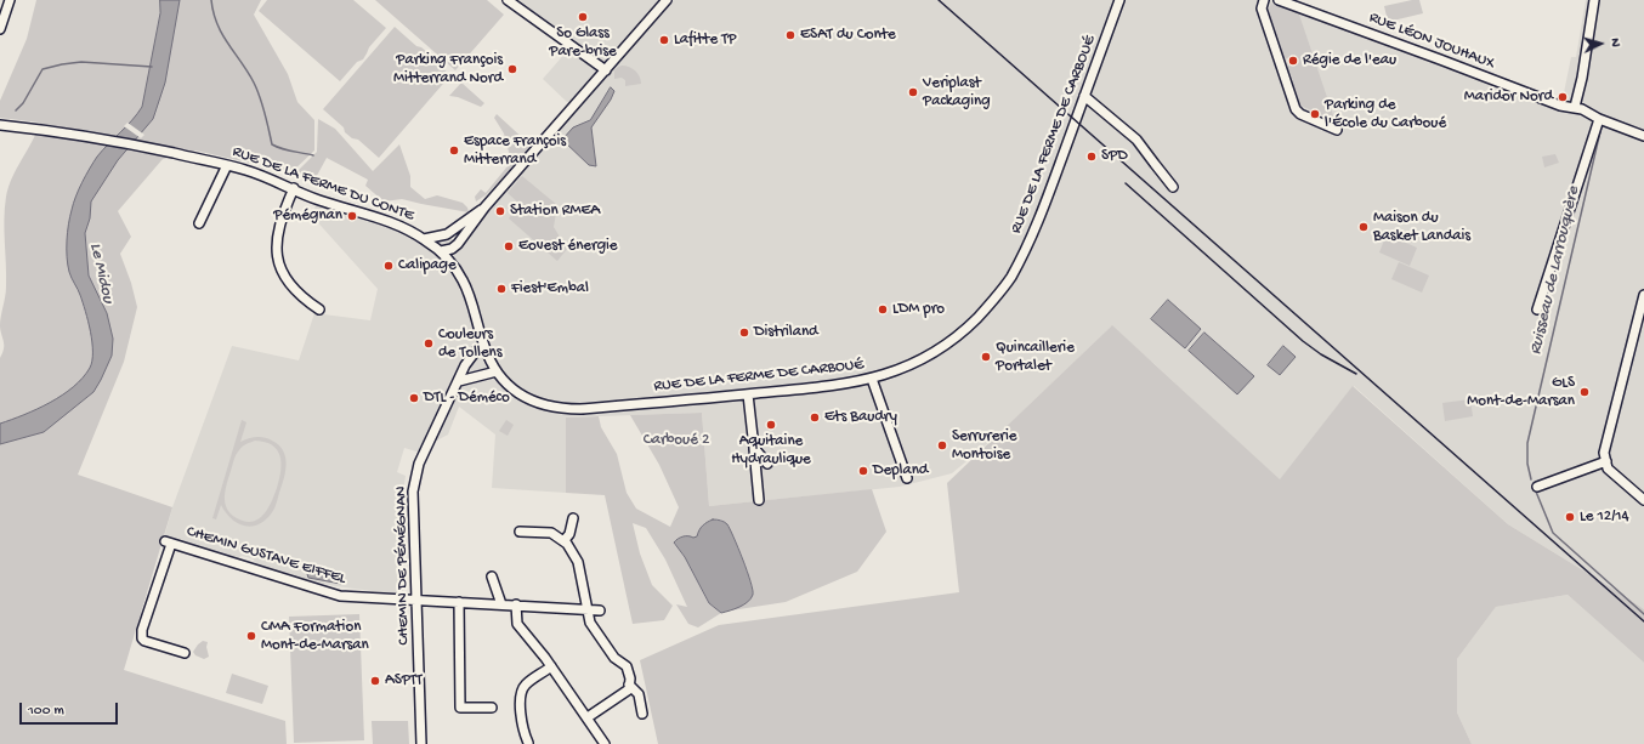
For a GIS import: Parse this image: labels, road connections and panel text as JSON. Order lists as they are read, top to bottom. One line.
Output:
{"streets":{"street":["RUE LÉON JOUHAUX","RUE DE LA FERME DE CARBOUÉ","RUE DE LA FERME DU CONTE","CHEMIN GUSTAVE EIFFEL","CHEMIN DE PÉMÉGNAN"]},"crossings":[["RUE DE LA FERME DE CARBOUÉ","RUE DE LA FERME DU CONTE"],["RUE DE LA FERME DE CARBOUÉ","CHEMIN DE PÉMÉGNAN"],["CHEMIN GUSTAVE EIFFEL","CHEMIN DE PÉMÉGNAN"]],"water":["Ruisseau de Larrouquère","Le Midou"],"parks":["Carboué 2"],"places":["So Glass Pare-brise","ESAT du Conte","Lafitte TP","Régie de l'eau","Parking François Mitterrand Nord","Veriplast Packaging","Maridor Nord","Parking de l'École du Carboué","Espace François Mitterrand","SPD","Station RMEA","Pémégnan","Maison du Basket Landais","Eovest énergie","Calipage","Fiest'Embal","LDM pro","Distriland","Couleurs de Tollens","Quincaillerie Portalet","GLS Mont-de-Marsan","DTL - Déméco","Ets Baudry","Aquitaine Hydraulique","Serrurerie Montoise","Depland","Le 12/14","CMA Formation Mont-de-Marsan","ASPTT"],"scale_bar":"100 m","north":"right"}
